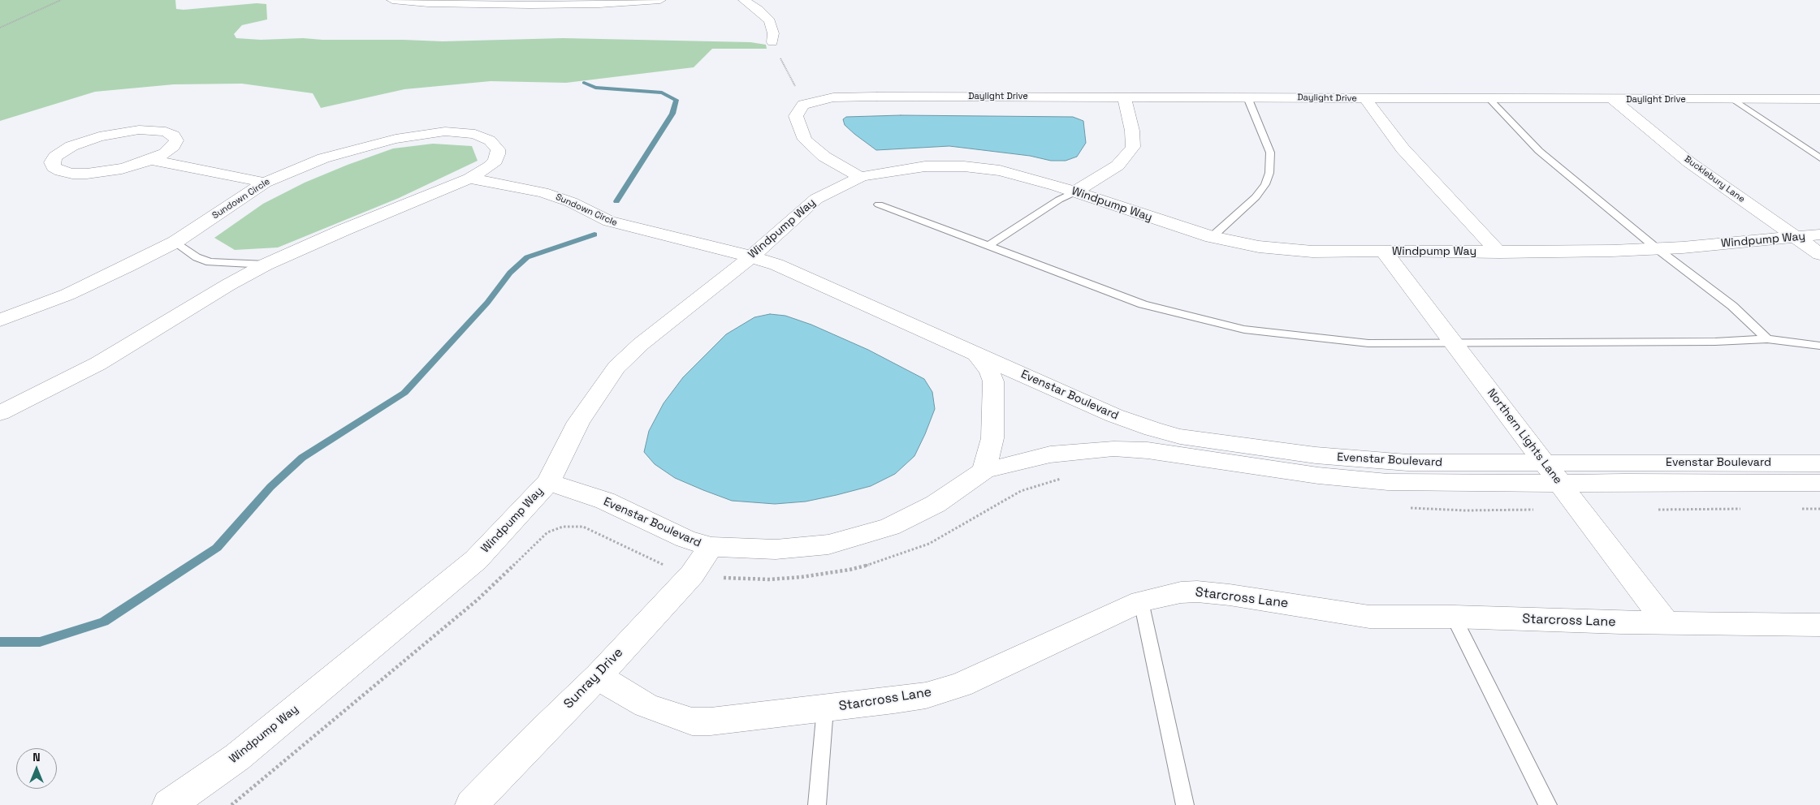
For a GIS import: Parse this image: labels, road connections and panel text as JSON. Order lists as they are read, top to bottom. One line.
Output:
{"streets":{"street":["Daylight Drive","Bucklebury Lane","Sundown Circle","Windpump Way","Evenstar Boulevard","Northern Lights Lane","Starcross Lane","Sunray Drive"]},"crossings":[["Daylight Drive","Bucklebury Lane"],["Daylight Drive","Windpump Way"],["Bucklebury Lane","Windpump Way"],["Sundown Circle","Windpump Way"],["Sundown Circle","Evenstar Boulevard"],["Windpump Way","Evenstar Boulevard"],["Windpump Way","Northern Lights Lane"],["Evenstar Boulevard","Northern Lights Lane"],["Evenstar Boulevard","Sunray Drive"],["Northern Lights Lane","Starcross Lane"],["Starcross Lane","Sunray Drive"]],"north":"top"}
